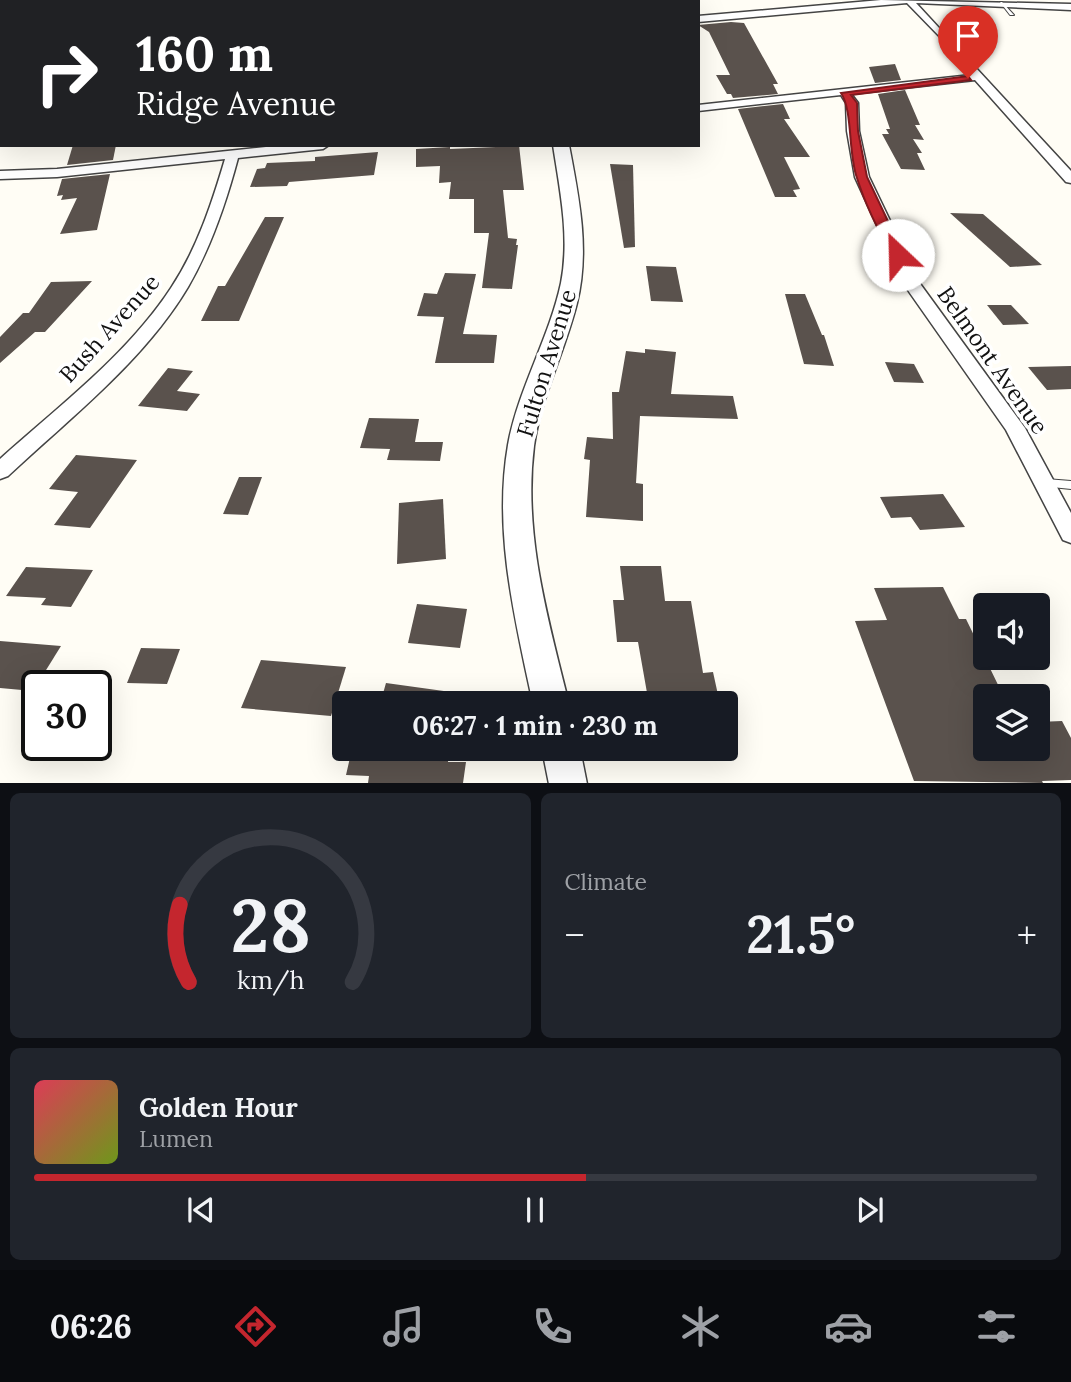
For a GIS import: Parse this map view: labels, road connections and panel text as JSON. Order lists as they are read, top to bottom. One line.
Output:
{"streets":{"street":["Bush Avenue","Belmont Avenue","Fulton Avenue"]},"page":{"turn":["160 m","Ridge Avenue"],"limit":"30","trip":"06:27 · 1 min · 230 m","tile":"Climate","heat":["−","21.5°","+"],"song":["Golden Hour","Lumen"],"tabs":"06:26","gauge":["28","km/h"]}}
